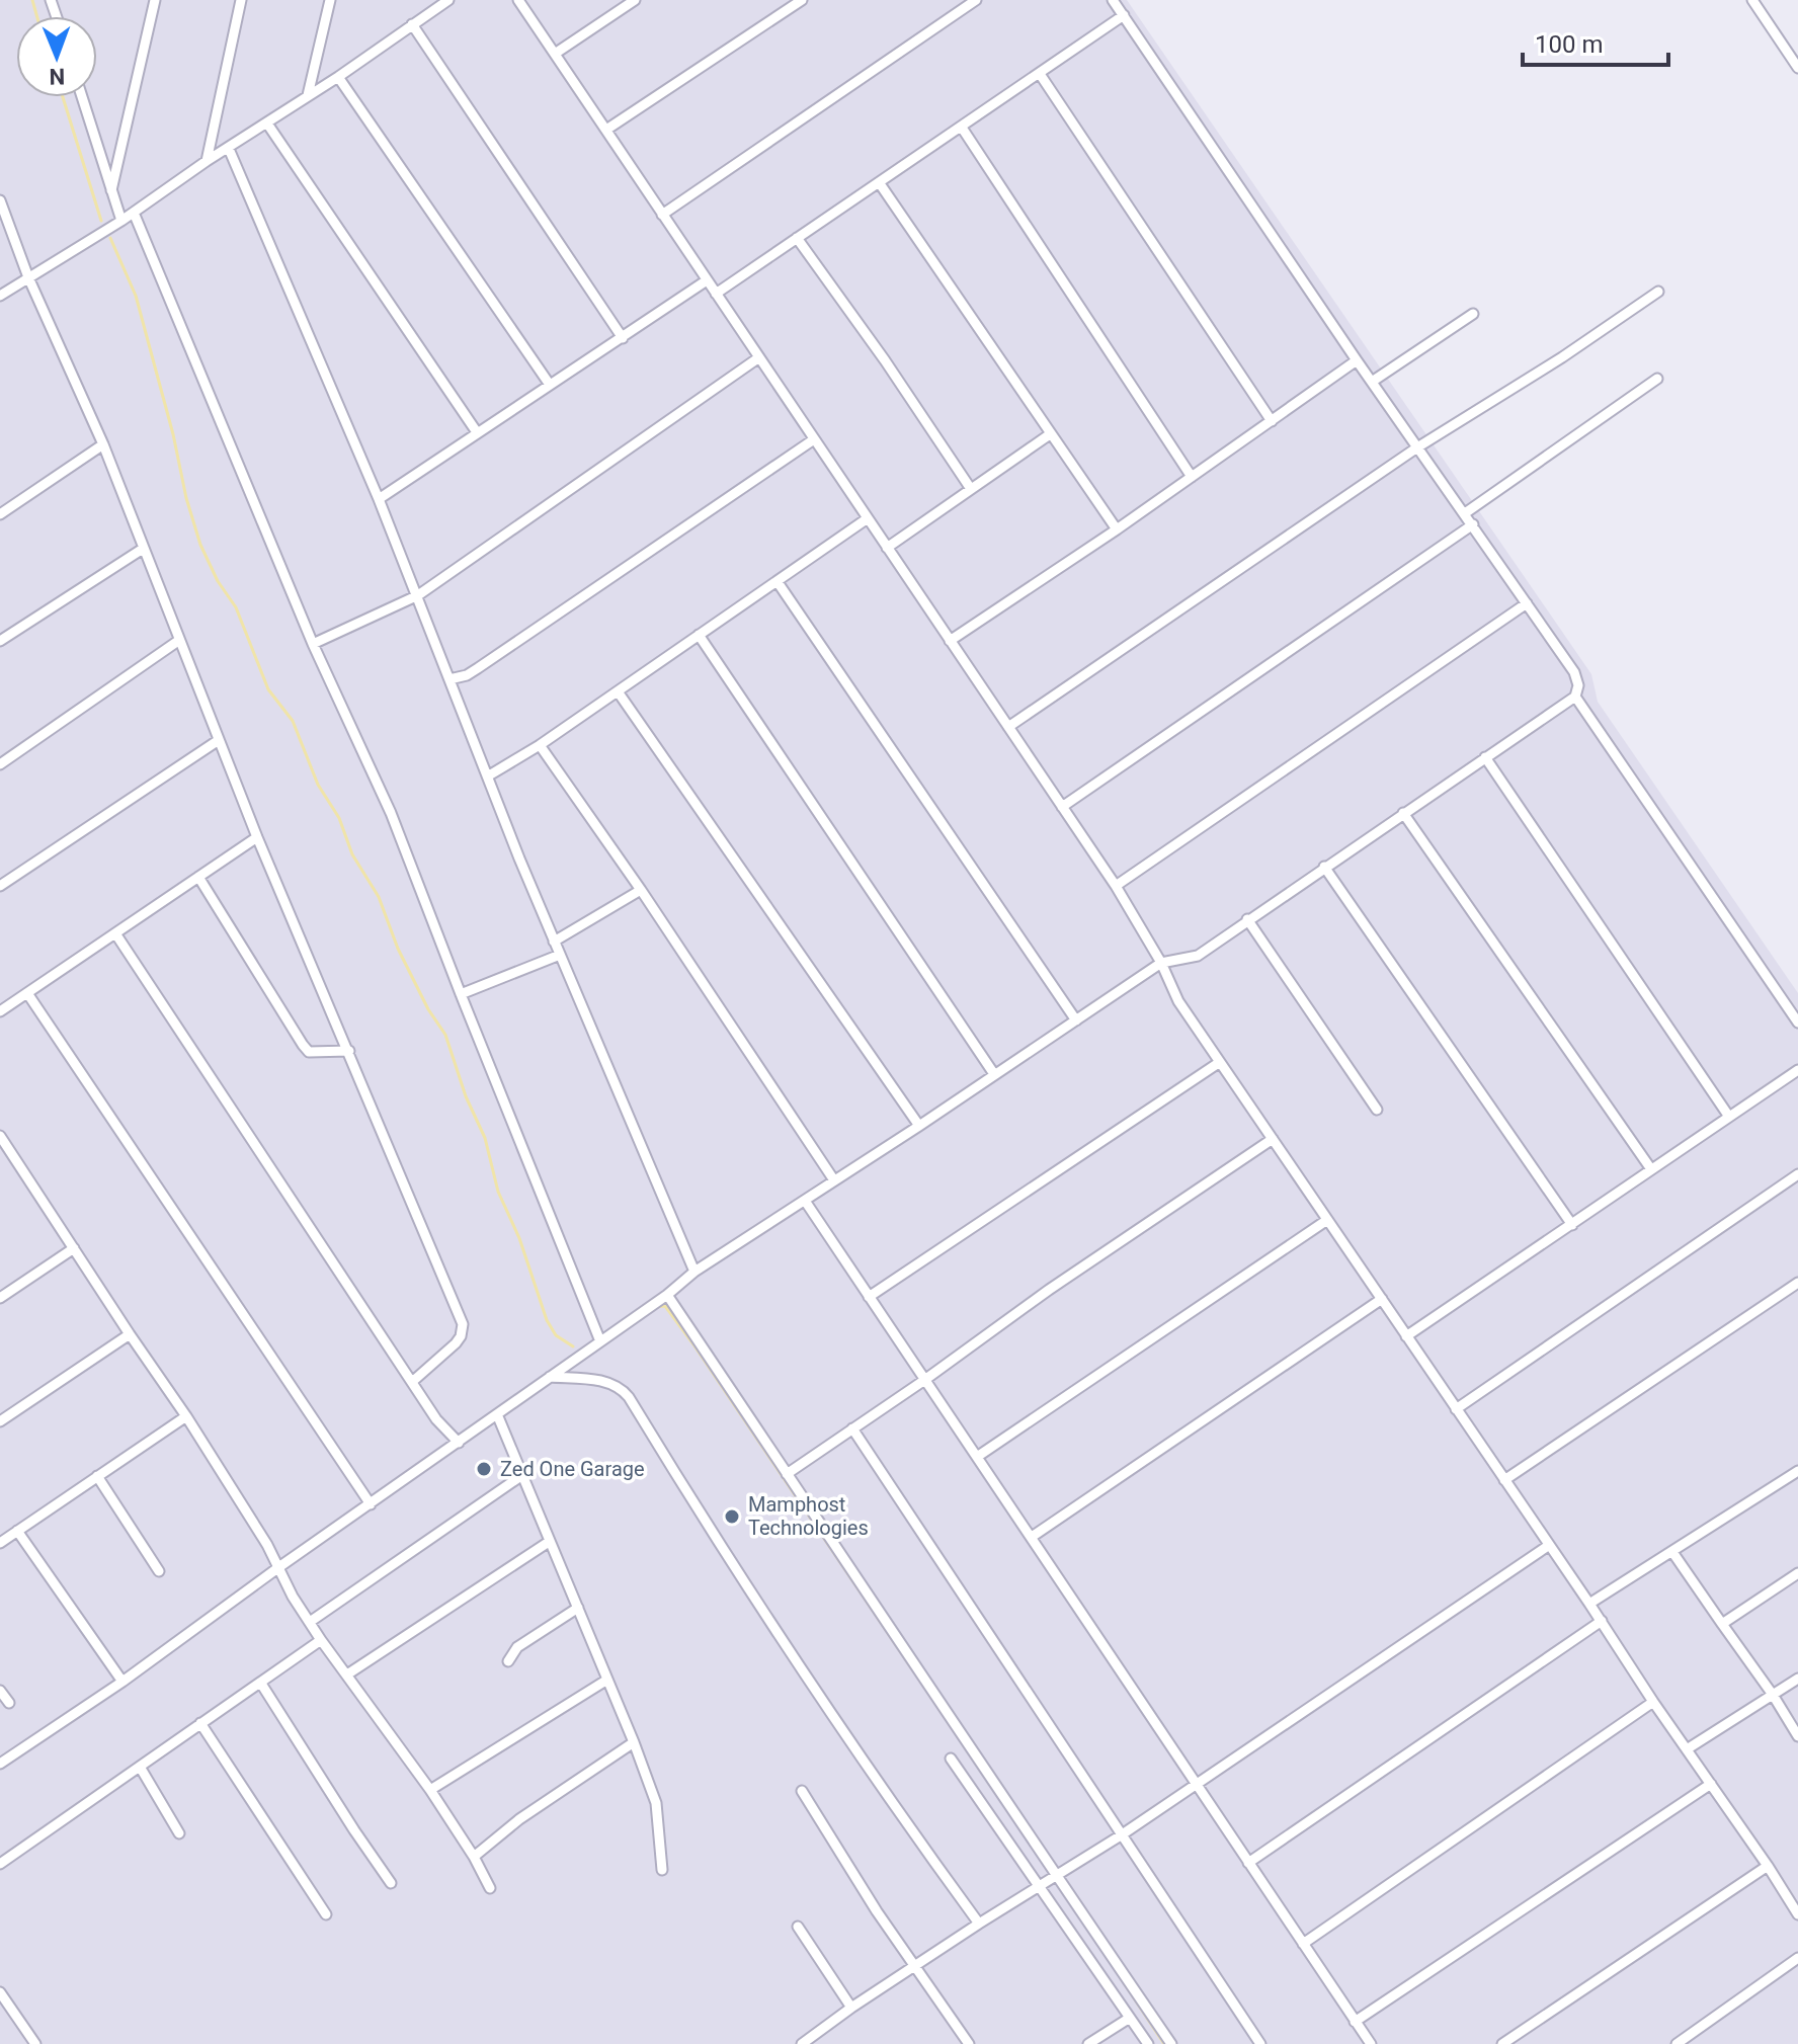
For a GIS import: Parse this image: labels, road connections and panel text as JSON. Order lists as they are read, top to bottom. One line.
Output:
{"places":["Zed One Garage","Mamphost Technologies"],"scale_bar":"100 m","north":"bottom"}
